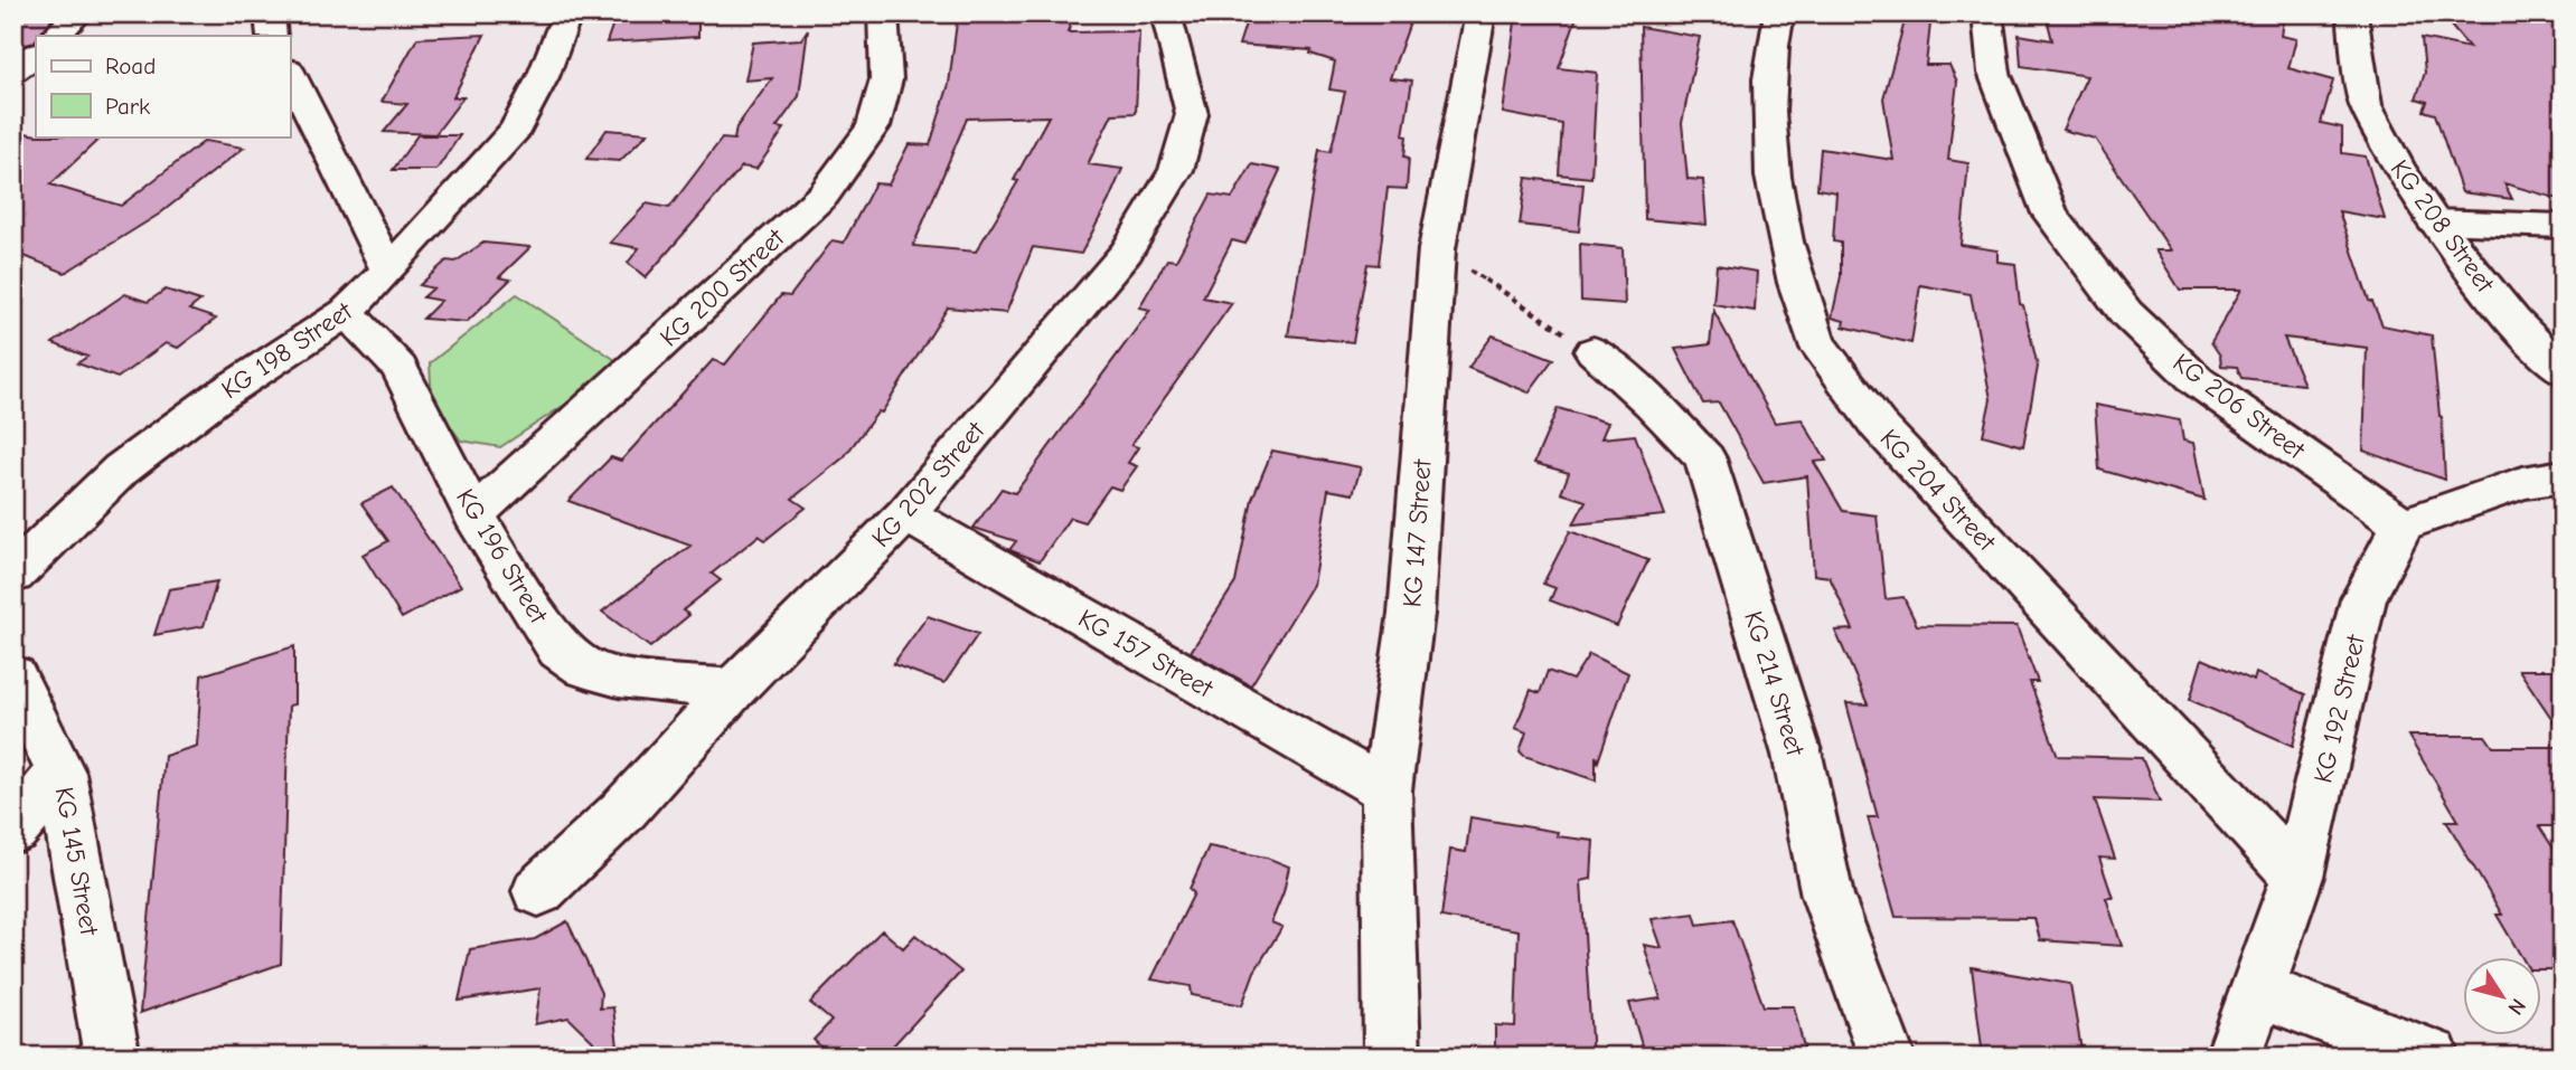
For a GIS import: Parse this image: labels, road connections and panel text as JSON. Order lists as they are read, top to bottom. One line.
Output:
{"streets":{"street":["KG 208 Street","KG 200 Street","KG 198 Street","KG 206 Street","KG 202 Street","KG 204 Street","KG 147 Street","KG 196 Street","KG 157 Street","KG 214 Street","KG 192 Street","KG 145 Street"]},"crossings":[["KG 200 Street","KG 196 Street"],["KG 198 Street","KG 196 Street"],["KG 206 Street","KG 192 Street"],["KG 202 Street","KG 196 Street"],["KG 202 Street","KG 157 Street"],["KG 204 Street","KG 192 Street"],["KG 147 Street","KG 157 Street"]],"legend":["Road","Park"],"north":"bottom right"}
